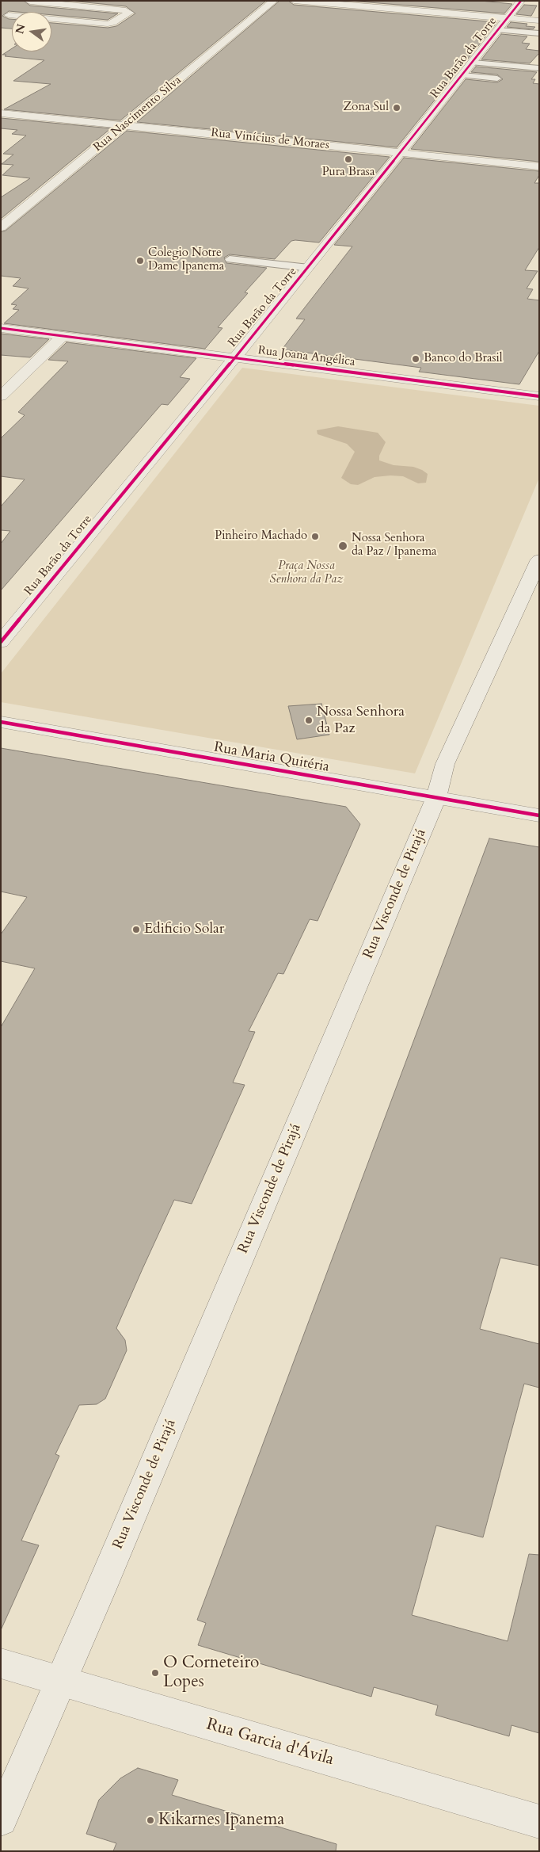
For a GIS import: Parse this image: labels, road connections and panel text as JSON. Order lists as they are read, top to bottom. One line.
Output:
{"streets":{"street":["Rua Barão da Torre","Rua Nascimento Silva","Rua Vinícius de Moraes","Rua Joana Angélica","Rua Maria Quitéria","Rua Visconde de Pirajá","Rua Garcia d'Ávila"]},"crossings":[["Rua Barão da Torre","Rua Vinícius de Moraes"],["Rua Barão da Torre","Rua Joana Angélica"],["Rua Nascimento Silva","Rua Vinícius de Moraes"],["Rua Maria Quitéria","Rua Visconde de Pirajá"],["Rua Visconde de Pirajá","Rua Garcia d'Ávila"]],"parks":["Praça Nossa Senhora da Paz"],"places":["Zona Sul","Pura Brasa","Colegio Notre Dame Ipanema","Banco do Brasil","Pinheiro Machado","Nossa Senhora da Paz / Ipanema","Nossa Senhora da Paz","Edificio Solar","O Corneteiro Lopes","Kikarnes Ipanema"],"north":"left"}
